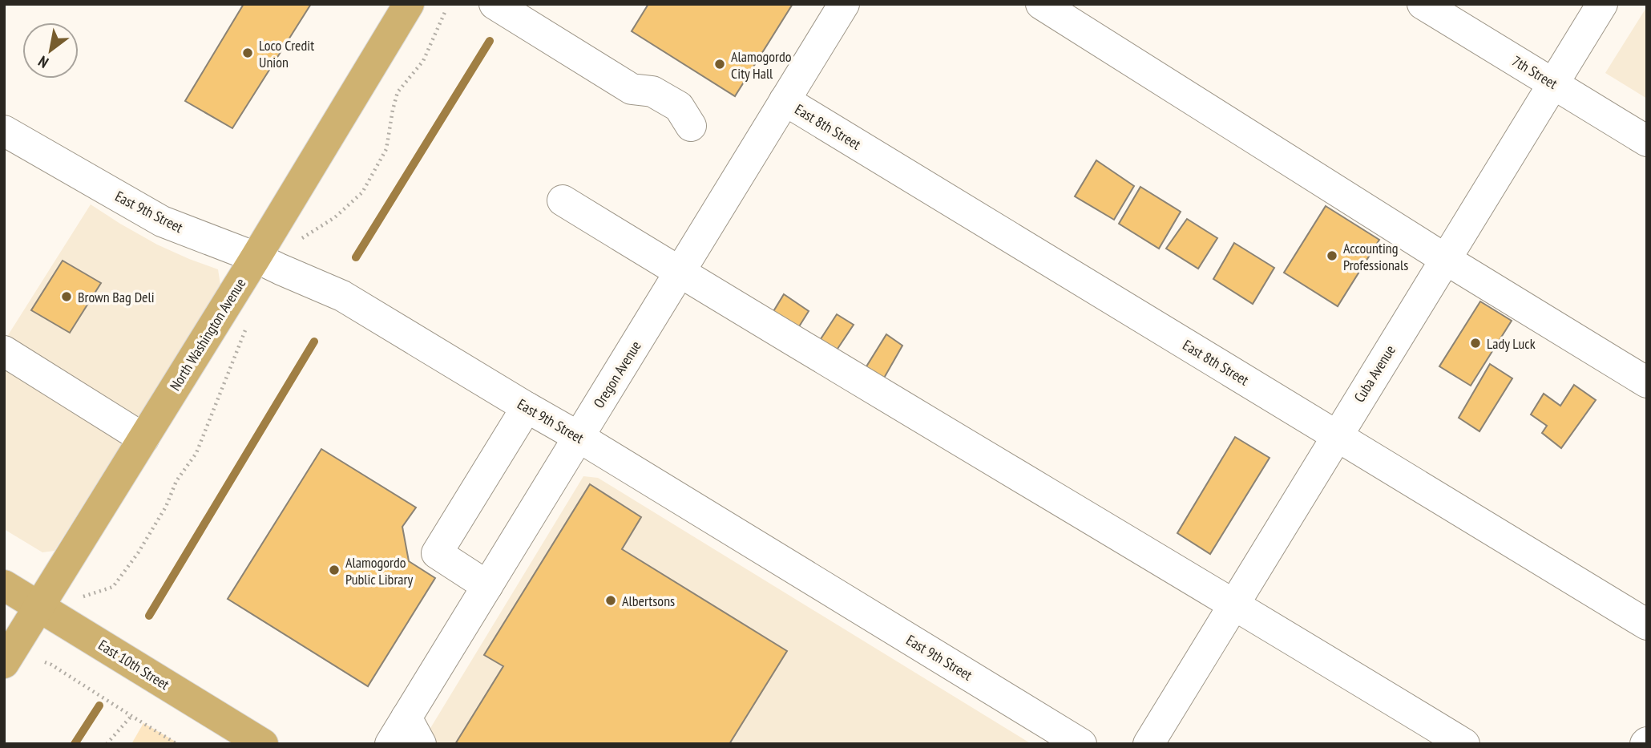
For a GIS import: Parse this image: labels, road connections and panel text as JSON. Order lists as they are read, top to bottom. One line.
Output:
{"streets":{"main road":["North Washington Avenue","East 10th Street"],"street":["7th Street","East 8th Street","East 9th Street","Cuba Avenue","Oregon Avenue"]},"crossings":[["7th Street","Cuba Avenue"],["East 8th Street","Cuba Avenue"],["East 8th Street","Oregon Avenue"],["East 9th Street","North Washington Avenue"],["East 9th Street","Oregon Avenue"],["North Washington Avenue","East 10th Street"]],"places":["Loco Credit Union","Alamogordo City Hall","Accounting Professionals","Brown Bag Deli","Lady Luck","Alamogordo Public Library","Albertsons"],"north":"bottom left"}
